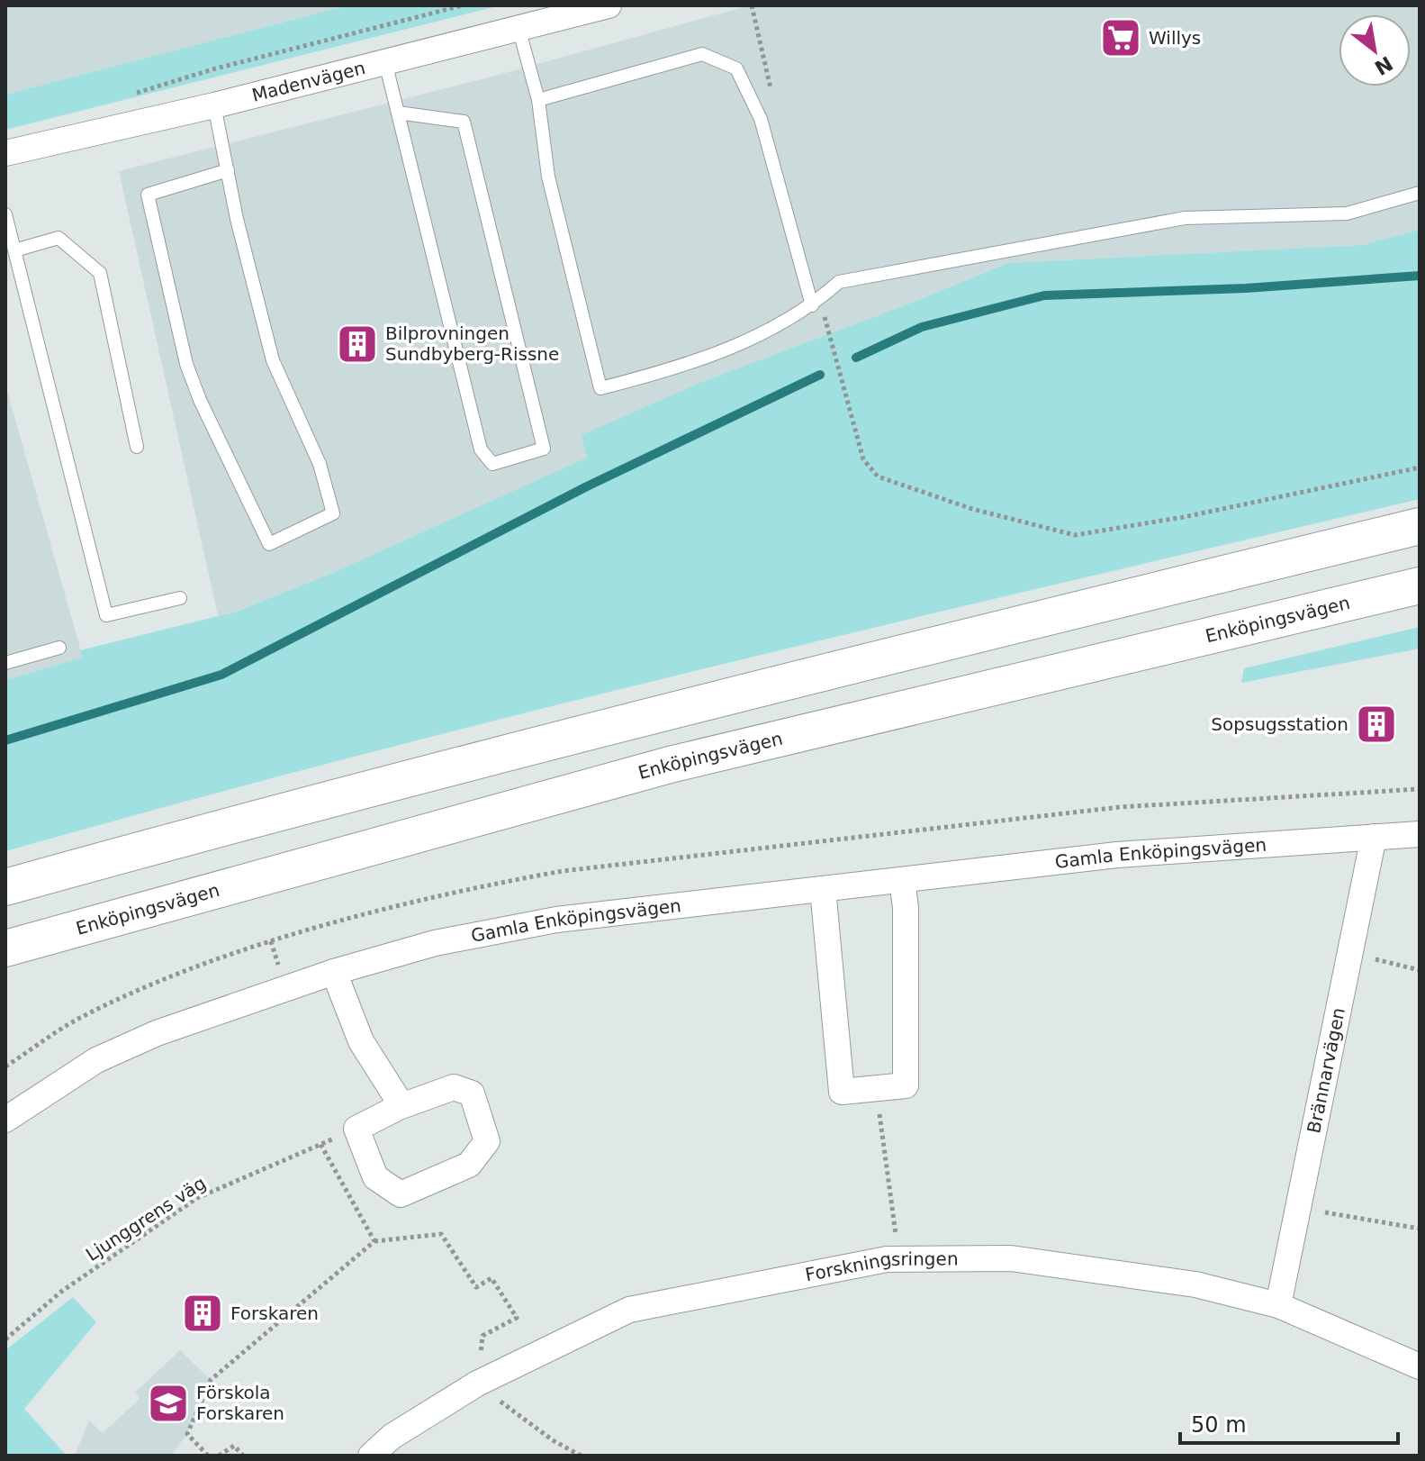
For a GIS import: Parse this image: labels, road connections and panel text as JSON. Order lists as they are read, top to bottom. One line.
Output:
{"streets":{"main road":["Enköpingsvägen"],"street":["Madenvägen","Gamla Enköpingsvägen","Brännarvägen","Forskningsringen"],"path":["Ljunggrens väg"]},"crossings":[["Gamla Enköpingsvägen","Brännarvägen"],["Brännarvägen","Forskningsringen"]],"places":{"supermarket":["Willys"],"building":["Bilprovningen Sundbyberg-Rissne","Sopsugsstation","Forskaren"],"school or university":["Förskola Forskaren"]},"scale_bar":"50 m","north":"bottom right"}
